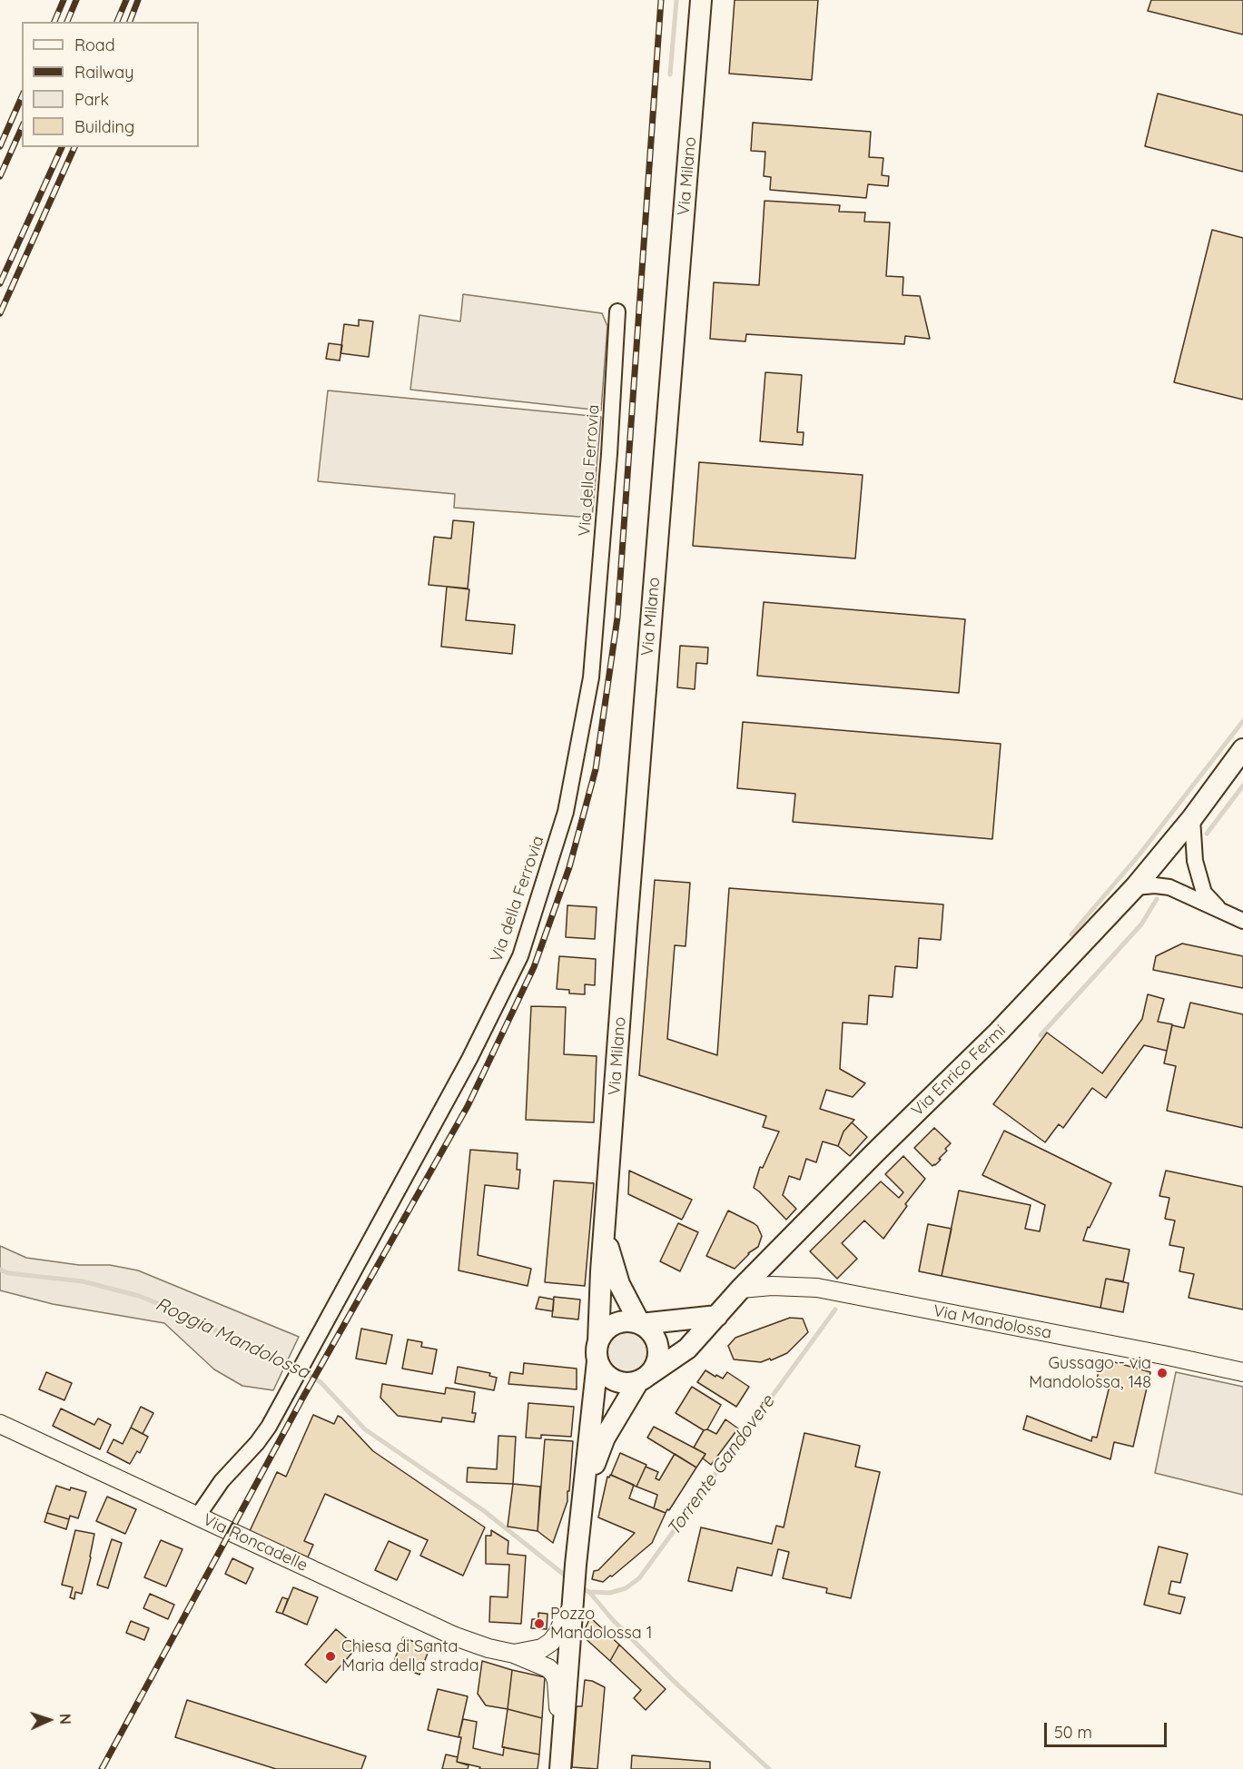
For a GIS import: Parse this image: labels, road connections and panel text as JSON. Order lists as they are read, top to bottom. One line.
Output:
{"streets":{"main road":["Via Milano","Via Enrico Fermi"],"street":["Via della Ferrovia","Via Mandolossa","Via Roncadelle"]},"crossings":[["Via Milano","Via Enrico Fermi"],["Via della Ferrovia","Via Roncadelle"],["Via Enrico Fermi","Via Mandolossa"]],"water":["Roggia Mandolossa","Torrente Gandovere"],"places":["Gussago - via Mandolossa, 148","Pozzo Mandolossa 1","Chiesa di Santa Maria della strada"],"legend":["Road","Railway","Park","Building"],"scale_bar":"50 m","north":"right"}
